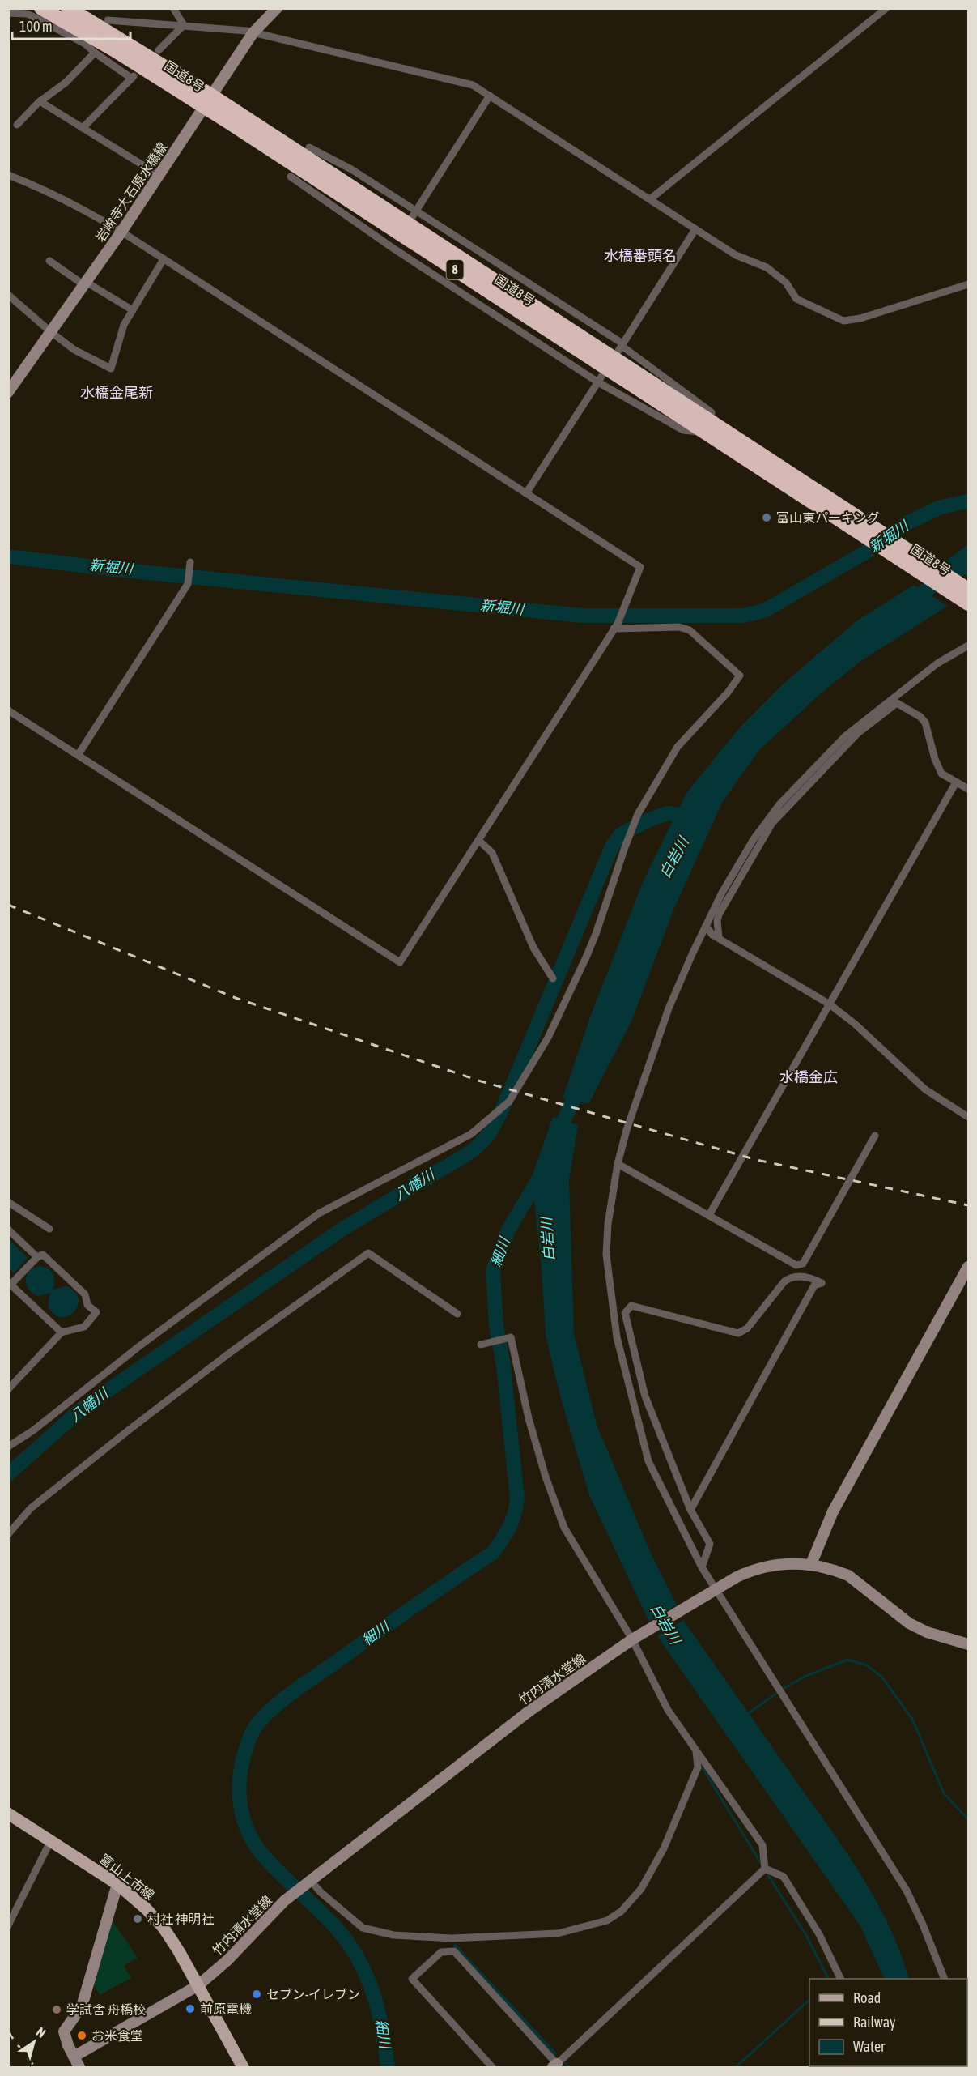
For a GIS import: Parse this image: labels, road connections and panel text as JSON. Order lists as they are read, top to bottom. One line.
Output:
{"streets":{"highway":["国道8号","8"],"main road":["岩峅寺大石原水橋線","竹内清水堂線","富山上市線"]},"crossings":[["国道8号","岩峅寺大石原水橋線"],["竹内清水堂線","富山上市線"]],"districts":["水橋番頭名","水橋金尾新","水橋金広"],"water":["新堀川","白岩川","八幡川","細川"],"places":["富山東パーキング","村社 神明社","セブン-イレブン","前原電機","学試舎 舟橋校","お米食堂"],"legend":["Road","Railway","Water"],"scale_bar":"100 m","north":"top right"}
